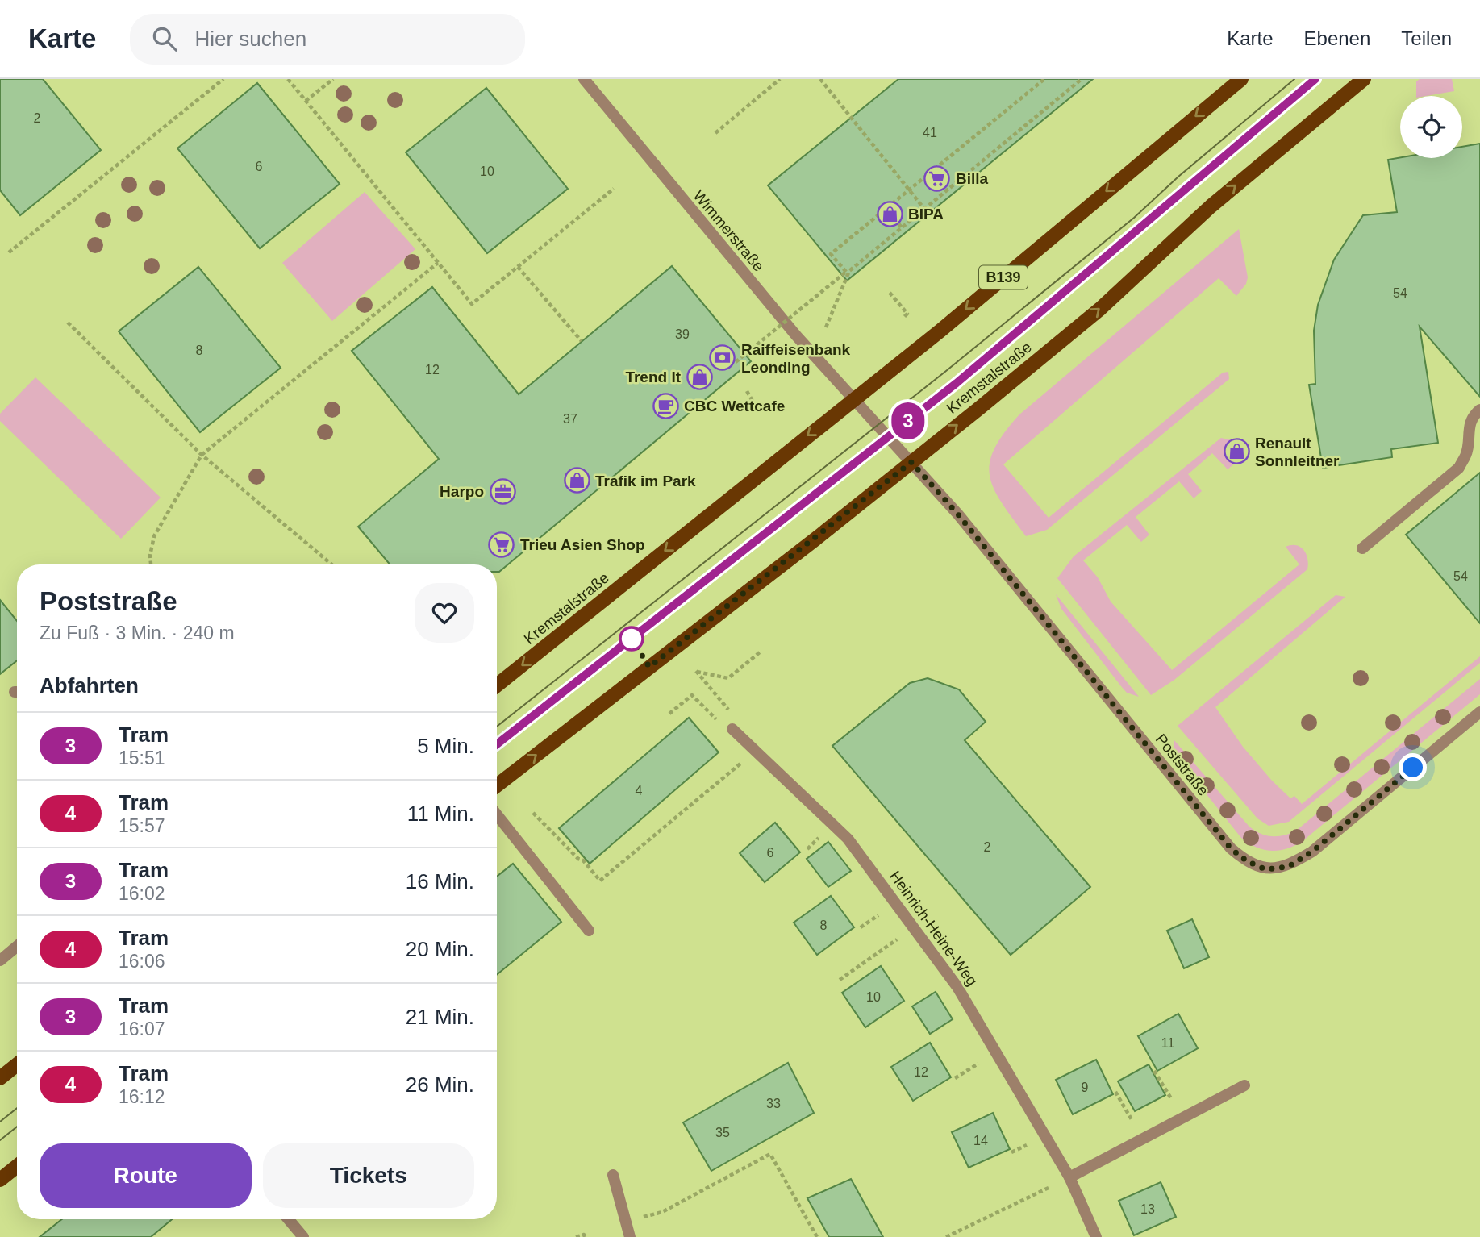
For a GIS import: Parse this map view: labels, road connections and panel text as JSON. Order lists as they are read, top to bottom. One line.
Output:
{"streets":{"main road":["B139","Kremstalstraße"],"street":["Wimmerstraße","Poststraße","Heinrich-Heine-Weg"]},"crossings":[["Wimmerstraße","Kremstalstraße"],["Wimmerstraße","Poststraße"],["Kremstalstraße","Poststraße"]],"places":{"supermarket":["Billa","Trieu Asien Shop"],"shop":["BIPA","Trend It","Renault Sonnleitner","Trafik im Park"],"bank":["Raiffeisenbank Leonding"],"cafe":["CBC Wettcafe"],"office":["Harpo"]},"lines":["tram line 3"],"house_numbers":["2","41","6","10","54","39","8","12","37","54","4","2","6","8","10","11","12","9","33","35","14","13"],"page":{"header":"Karte","search":"Hier suchen","nav":["Karte","Ebenen","Teilen"],"on_map":"3","heading":[["Poststraße","Zu Fuß · 3 Min. · 240 m"],"Abfahrten"],"list":[{"mark":"3","name":"Tram","note":"15:51","value":"5 Min."},{"mark":"4","name":"Tram","note":"15:57","value":"11 Min."},{"mark":"3","name":"Tram","note":"16:02","value":"16 Min."},{"mark":"4","name":"Tram","note":"16:06","value":"20 Min."},{"mark":"3","name":"Tram","note":"16:07","value":"21 Min."},{"mark":"4","name":"Tram","note":"16:12","value":"26 Min."}],"buttons":["Route","Tickets"]}}
